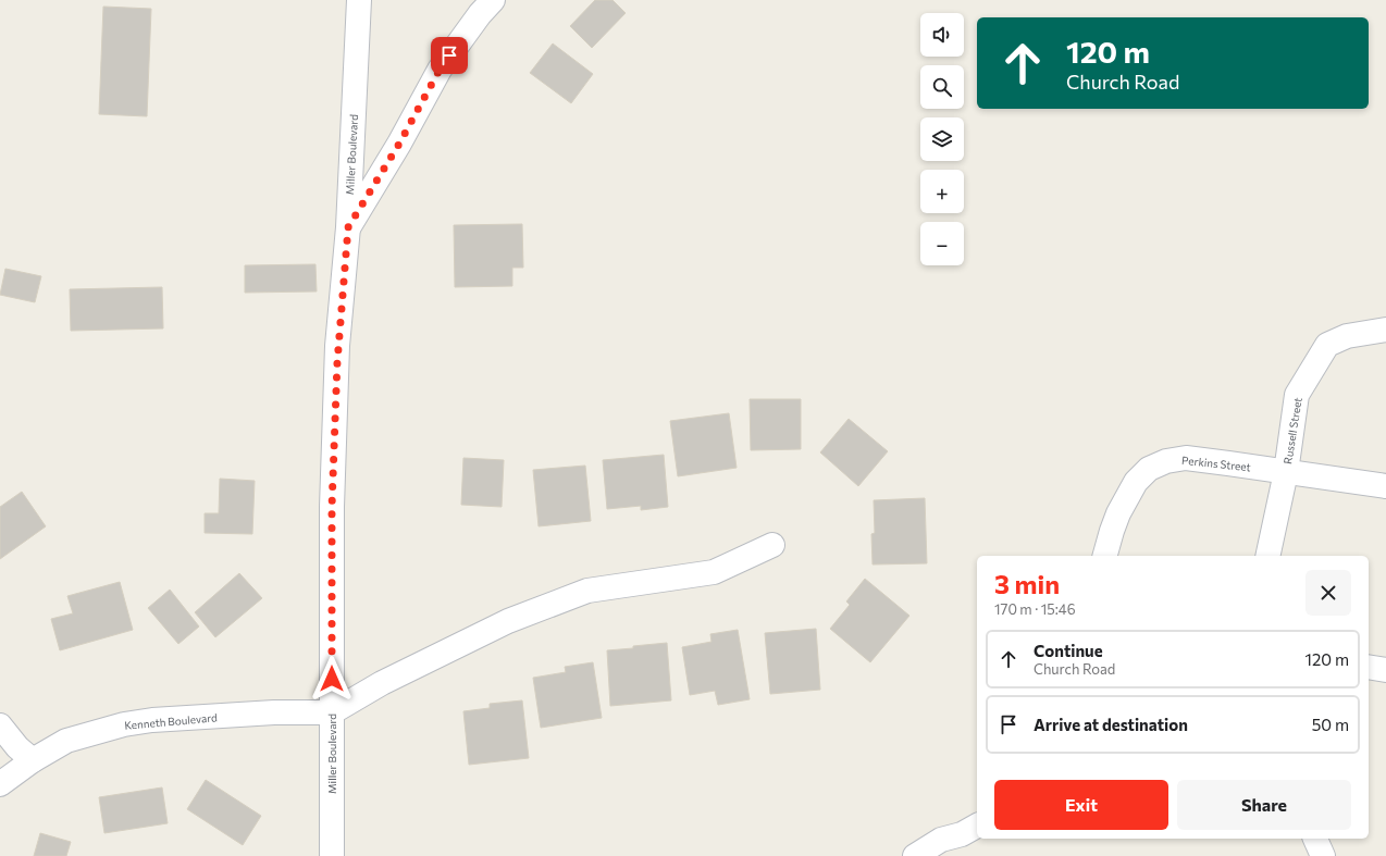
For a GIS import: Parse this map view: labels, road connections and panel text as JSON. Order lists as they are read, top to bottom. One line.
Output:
{"streets":{"street":["Miller Boulevard","Russell Street","Perkins Street","Kenneth Boulevard"]},"crossings":[["Miller Boulevard","Kenneth Boulevard"],["Russell Street","Perkins Street"]],"page":{"map_buttons":["+","−"],"turn":["120 m","Church Road"],"heading":["3 min","170 m · 15:46"],"list":[{"name":"Continue","note":"Church Road","value":"120 m"},{"name":"Arrive at destination","value":"50 m"}],"buttons":["Exit","Share"]}}
